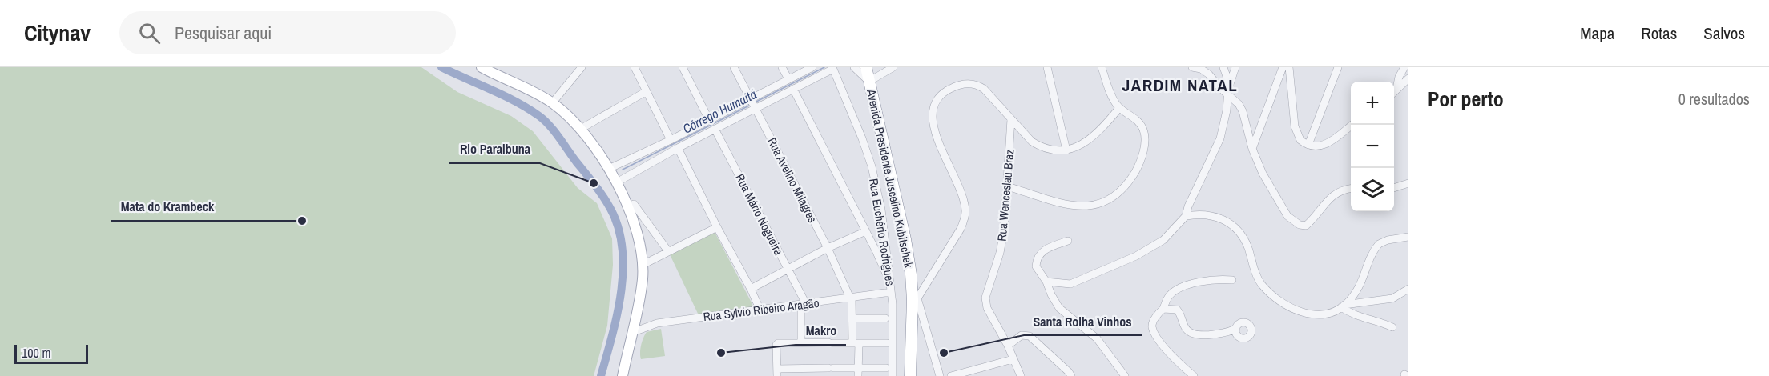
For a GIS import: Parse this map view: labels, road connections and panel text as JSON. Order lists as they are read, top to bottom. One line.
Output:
{"streets":{"highway":["Avenida Presidente Juscelino Kubitschek"],"street":["Rua Avelino Milagres","Rua Wenceslau Braz","Rua Mário Nogueira","Rua Euchério Rodrigues","Rua Sylvio Ribeiro Aragão"]},"crossings":[["Rua Avelino Milagres","Rua Sylvio Ribeiro Aragão"],["Rua Mário Nogueira","Rua Sylvio Ribeiro Aragão"],["Rua Euchério Rodrigues","Rua Sylvio Ribeiro Aragão"]],"districts":["JARDIM NATAL"],"water":["Córrego Humaitá"],"places":["Rio Paraibuna","Mata do Krambeck","Makro","Santa Rolha Vinhos"],"scale_bar":"100 m","page":{"header":"Citynav","search":"Pesquisar aqui","nav":["Mapa","Rotas","Salvos"],"heading":["Por perto","0 resultados"],"map_buttons":["+","−"],"scale":"100 m"}}
